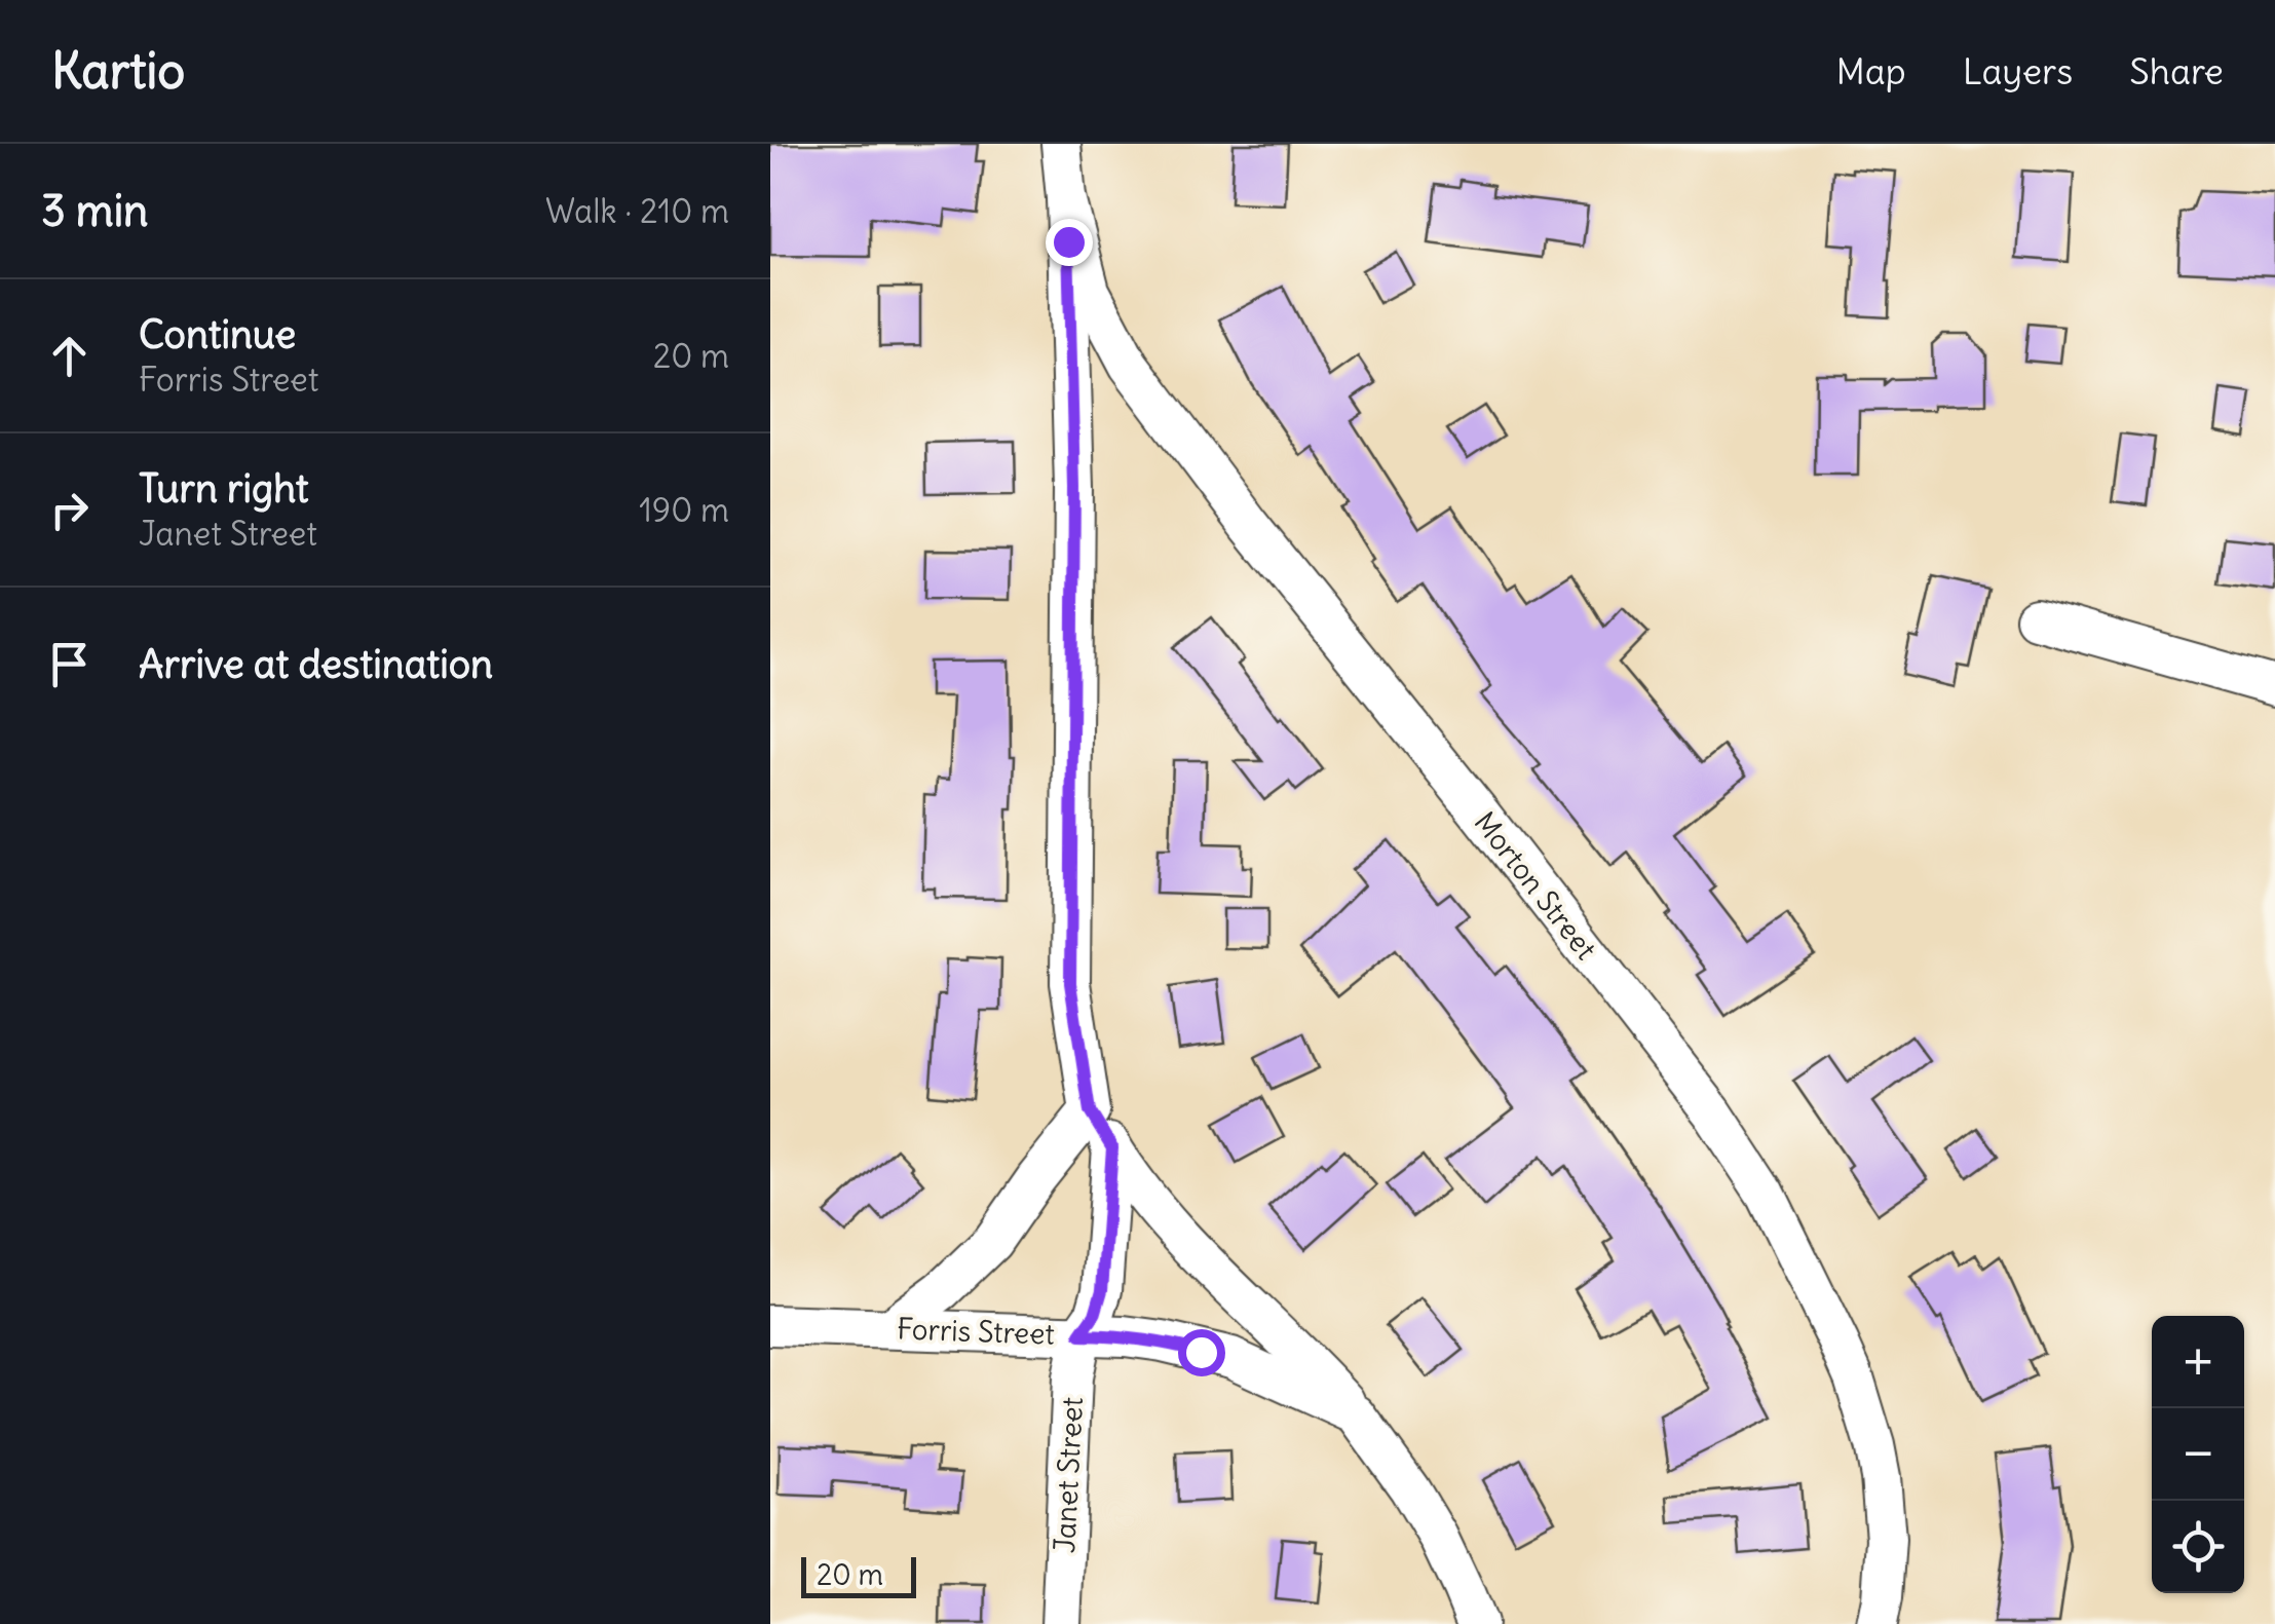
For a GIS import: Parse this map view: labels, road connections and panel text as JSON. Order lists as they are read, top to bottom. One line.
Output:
{"streets":{"street":["Morton Street","Forris Street","Janet Street"]},"crossings":[["Forris Street","Janet Street"]],"scale_bar":"20 m","page":{"header":"Kartio","nav":["Map","Layers","Share"],"heading":["3 min","Walk · 210 m"],"list":[["Continue","Forris Street","20 m"],["Turn right","Janet Street","190 m"],"Arrive at destination"],"map_buttons":["+","−"],"scale":"20 m"}}
